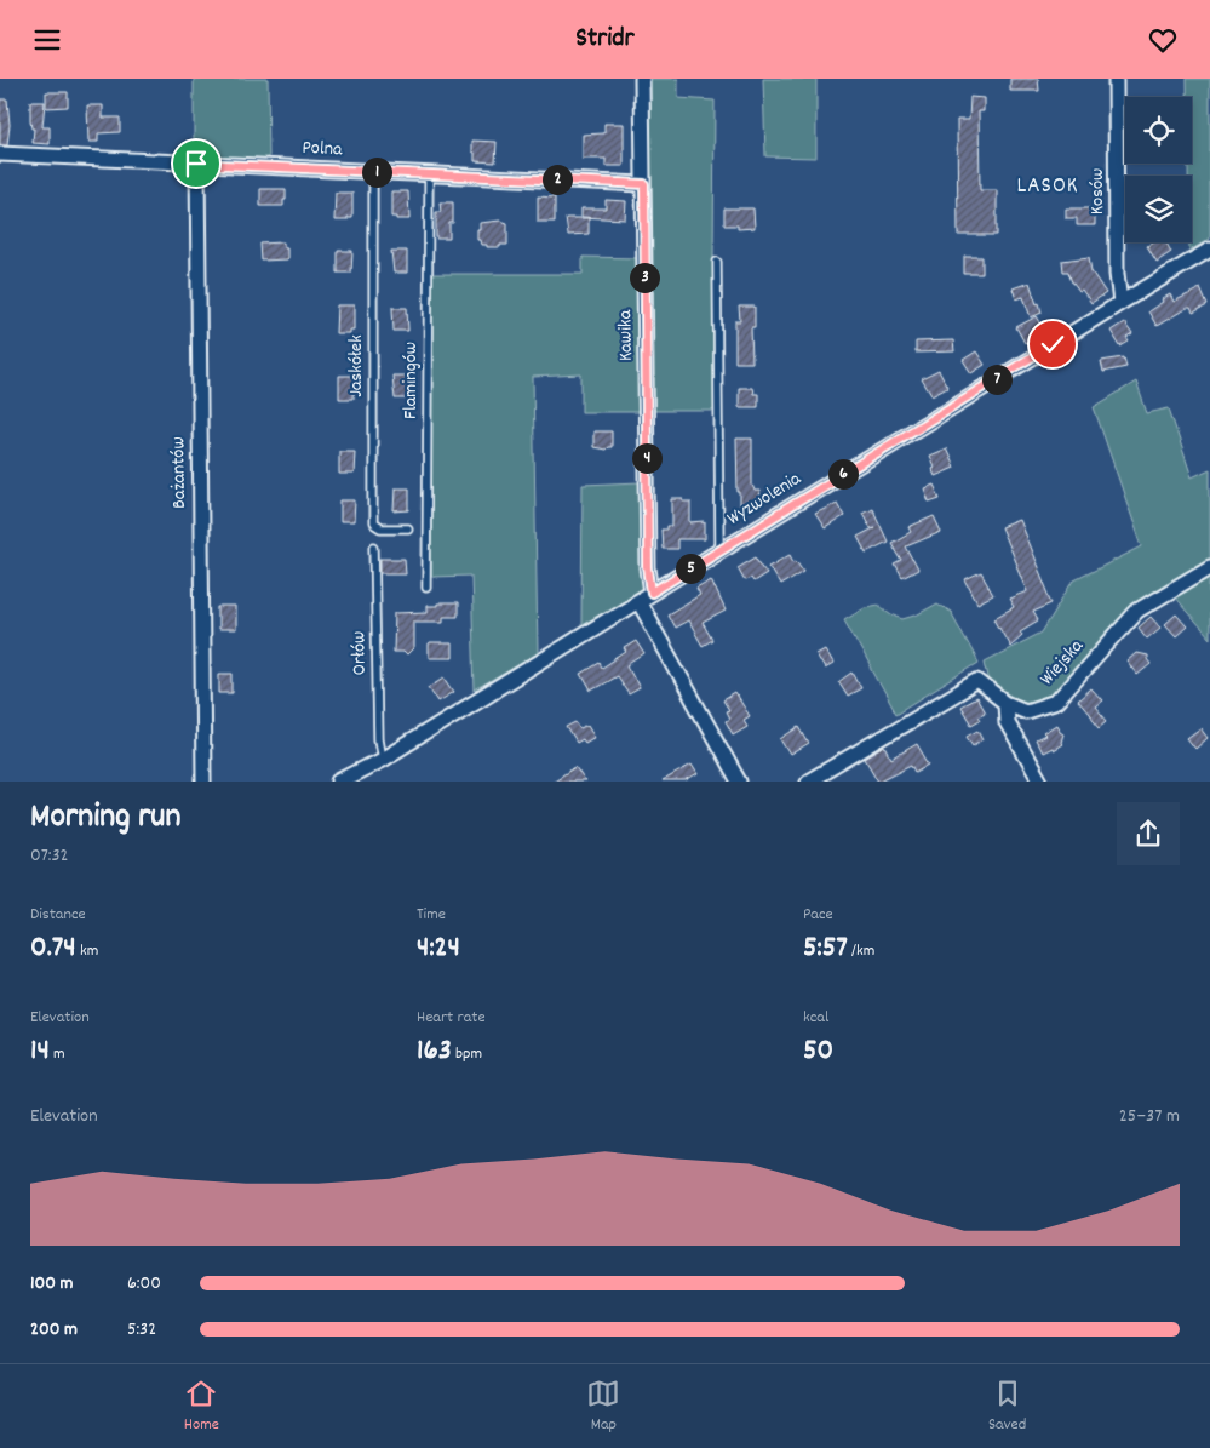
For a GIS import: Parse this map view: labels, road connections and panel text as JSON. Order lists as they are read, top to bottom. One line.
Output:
{"streets":{"street":["Polna","Kosów","Kawika","Bażantów","Wyzwolenia","Wiejska"],"lane":["Jaskółek","Flamingów","Orłów"]},"crossings":[["Polna","Kawika"],["Polna","Jaskółek"],["Polna","Flamingów"],["Polna","Bażantów"],["Kosów","Wyzwolenia"],["Kawika","Wyzwolenia"],["Wyzwolenia","Orłów"]],"districts":["LASOK"],"page":{"header":"Stridr","pins":["1","2","3","7","4","6","5"],"heading":["Morning run","07:32"],"stats":[["Distance","0.74 km"],["Time","4:24"],["Pace","5:57 /km"],["Elevation","14 m"],["Heart rate","163 bpm"],["kcal","50"]],"chart":["Elevation","25–37 m"],"list":[{"name":"100 m","note":"6:00"},{"name":"200 m","note":"5:32"}],"tabs":["Home","Map","Saved"]}}
